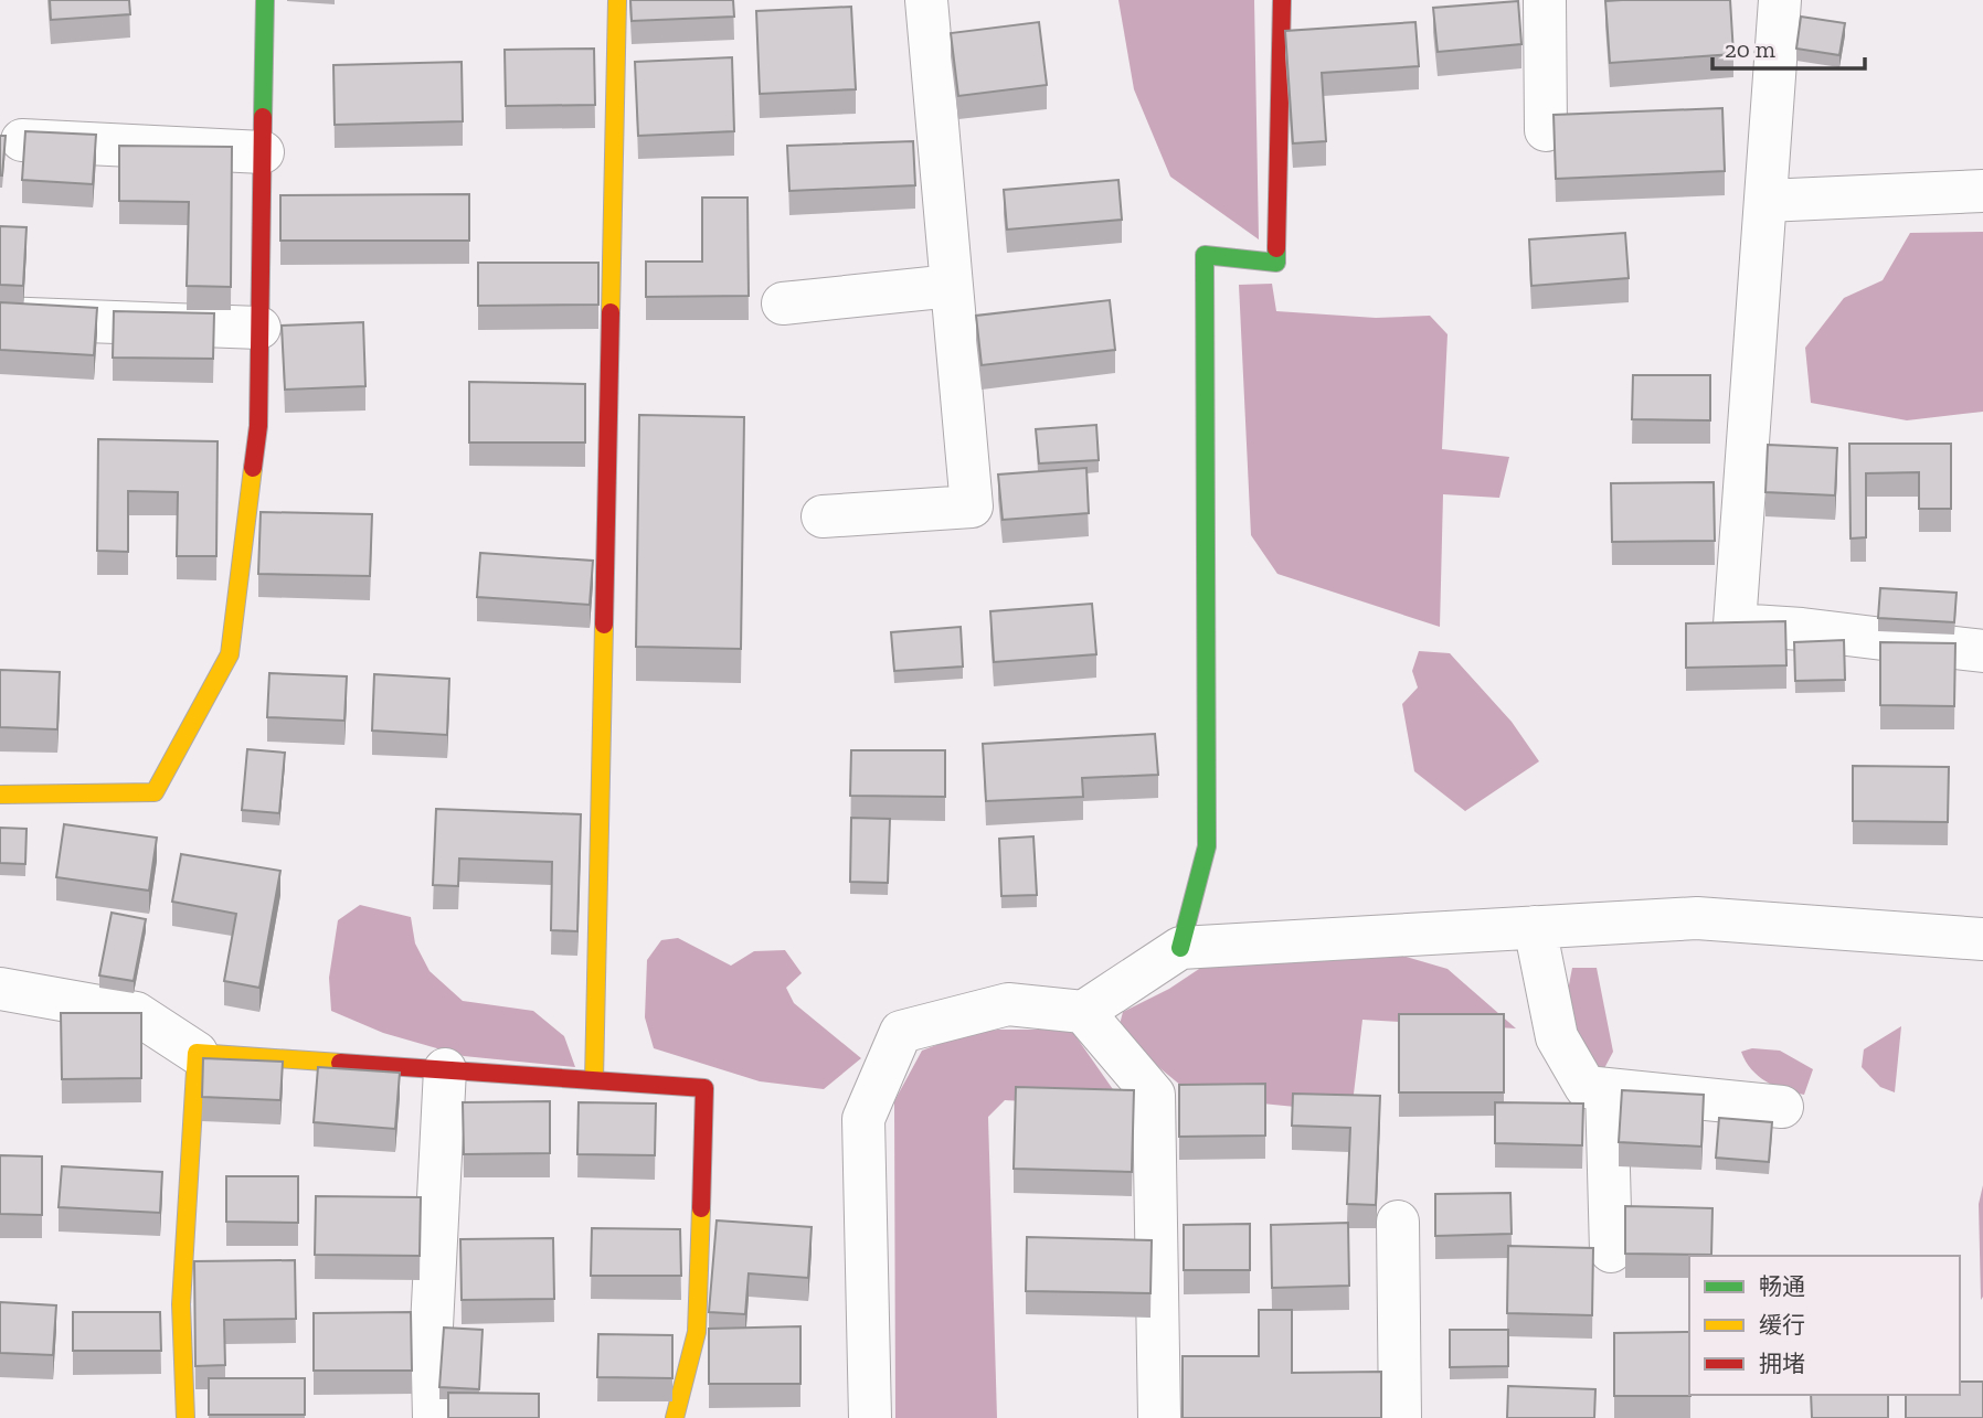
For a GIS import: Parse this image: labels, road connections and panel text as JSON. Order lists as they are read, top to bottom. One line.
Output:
{"legend":["畅通","缓行","拥堵"],"scale_bar":"20 m"}
